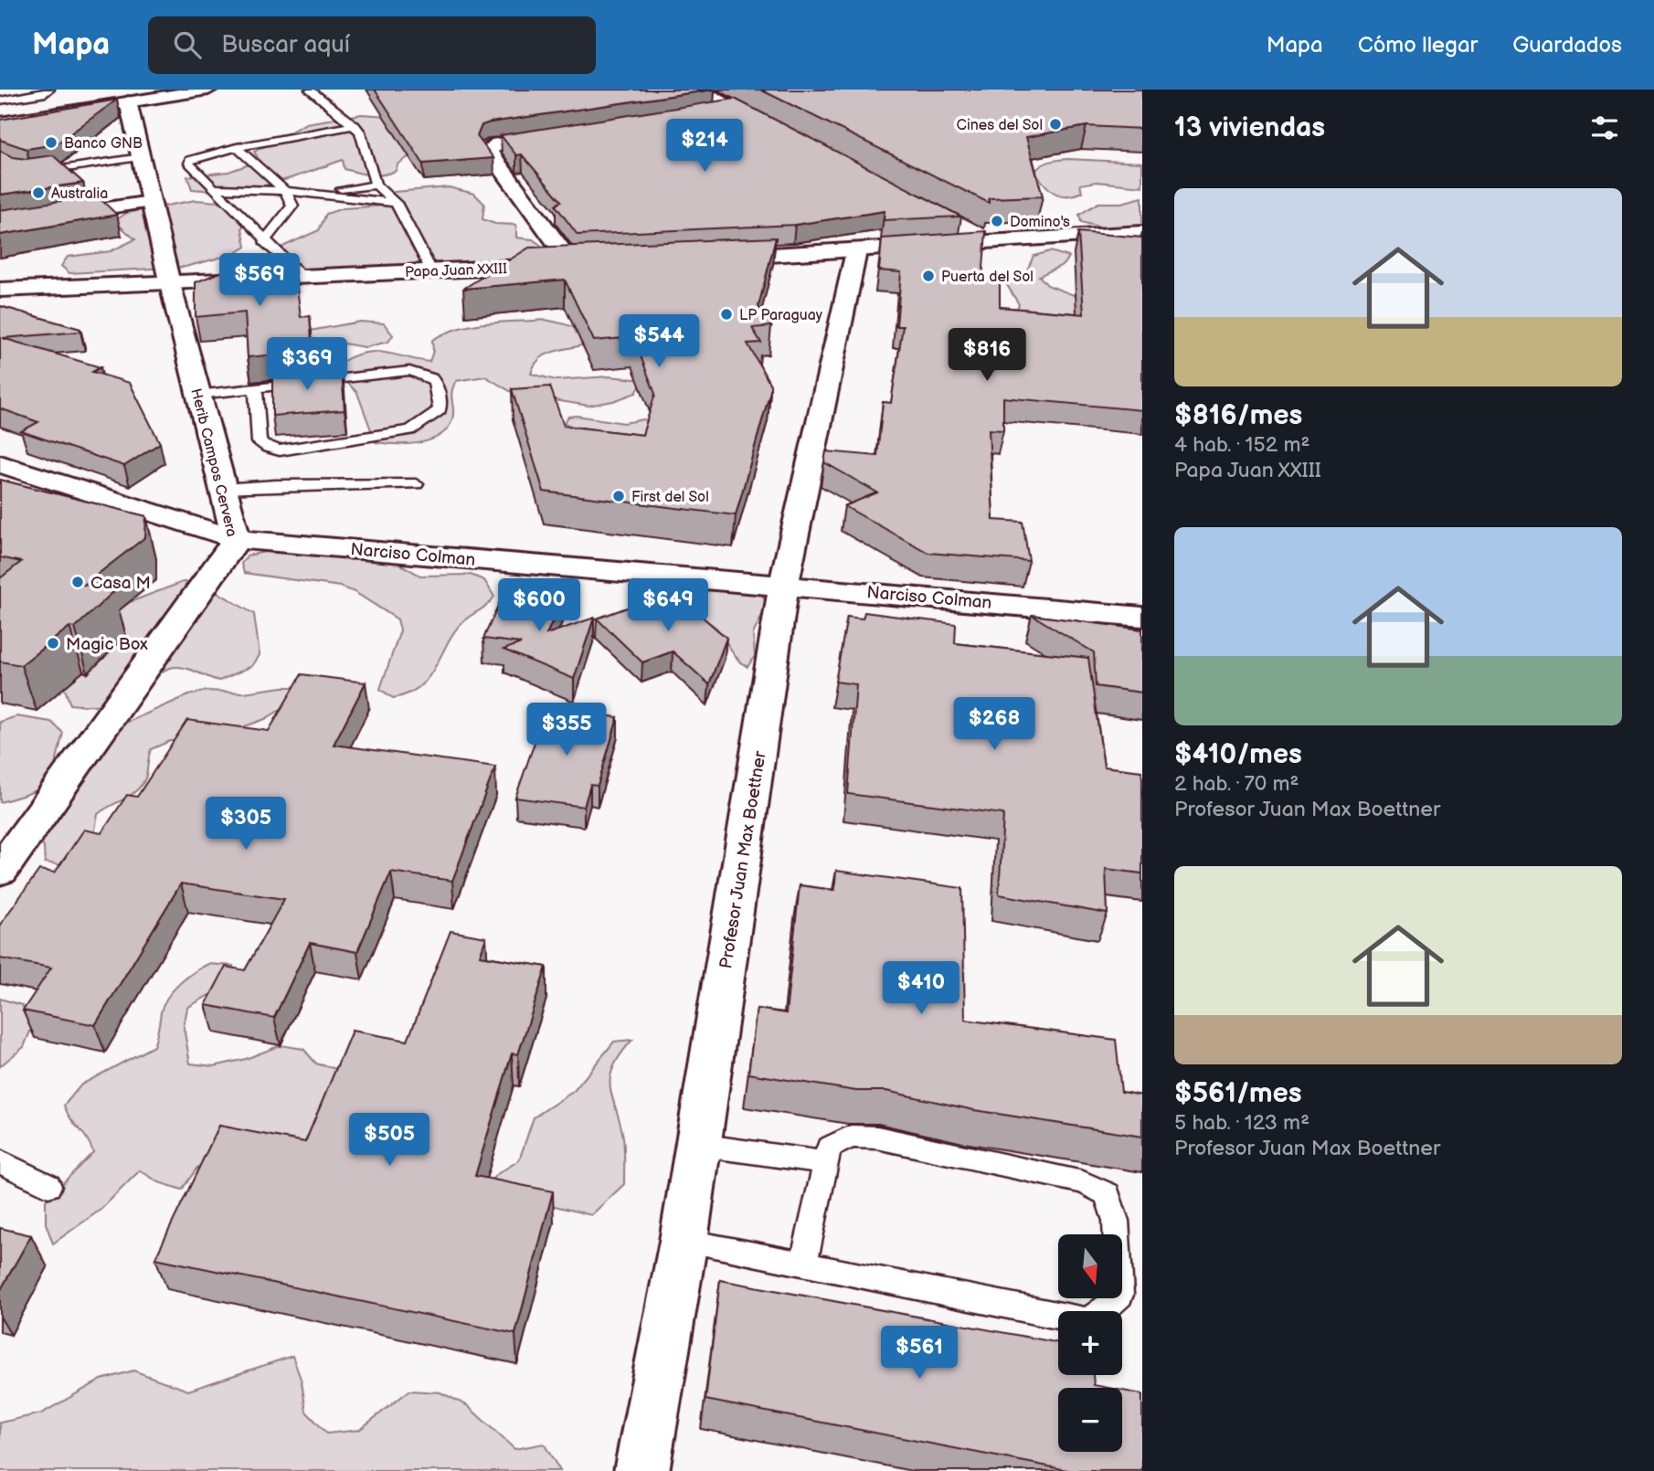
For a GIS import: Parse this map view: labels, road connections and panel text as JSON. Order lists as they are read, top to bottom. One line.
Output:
{"streets":{"main road":["Papa Juan XXIII","Herib Campos Cervera","Narciso Colman","Profesor Juan Max Boettner"]},"crossings":[["Papa Juan XXIII","Herib Campos Cervera"],["Herib Campos Cervera","Narciso Colman"],["Narciso Colman","Profesor Juan Max Boettner"]],"places":["Cines del Sol","Banco GNB","Australia","Domino's","Puerta del Sol","LP Paraguay","First del Sol","Casa M","Magic Box"],"north":"bottom","page":{"header":"Mapa","search":"Buscar aquí","nav":["Mapa","Cómo llegar","Guardados"],"heading":"13 viviendas","price":["$214","$569","$544","$816","$369","$600","$649","$268","$355","$305","$410","$505","$561"],"list":[{"name":"$816/mes","note":"4 hab. · 152 m² · Papa Juan XXIII"},{"name":"$410/mes","note":"2 hab. · 70 m² · Profesor Juan Max Boettner"},{"name":"$561/mes","note":"5 hab. · 123 m² · Profesor Juan Max Boettner"}],"map_buttons":["+","−"]}}
